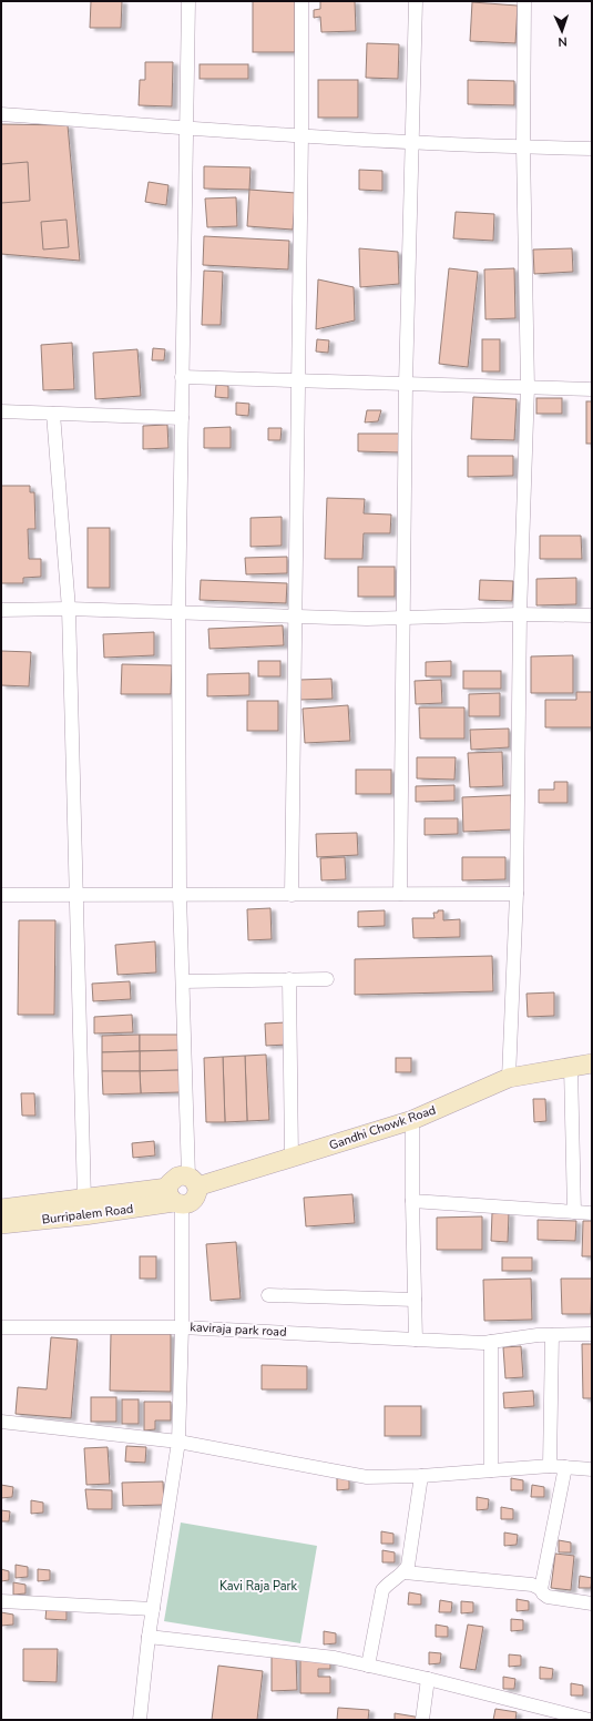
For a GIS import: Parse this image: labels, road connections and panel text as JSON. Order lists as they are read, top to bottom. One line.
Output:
{"streets":{"main road":["Gandhi Chowk Road","Burripalem Road"],"street":["kaviraja park road"]},"crossings":[["Gandhi Chowk Road","Burripalem Road"],["Gandhi Chowk Road","kaviraja park road"],["Burripalem Road","kaviraja park road"]],"parks":["Kavi Raja Park"],"north":"bottom"}
